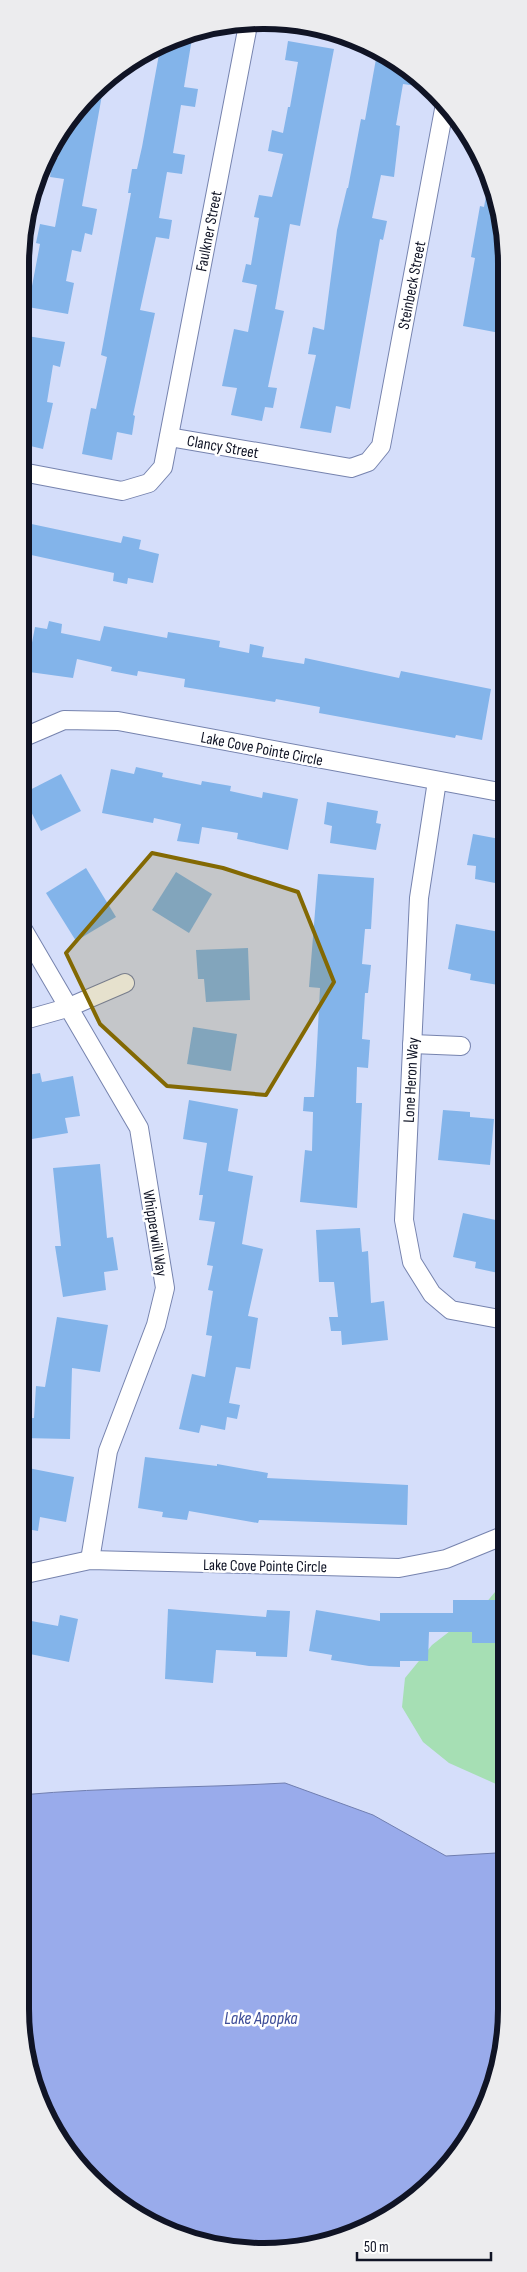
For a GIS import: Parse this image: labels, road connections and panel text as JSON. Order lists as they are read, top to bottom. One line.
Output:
{"streets":{"street":["Faulkner Street","Steinbeck Street","Clancy Street","Lake Cove Pointe Circle","Lone Heron Way","Whipperwill Way"]},"crossings":[["Faulkner Street","Clancy Street"],["Steinbeck Street","Clancy Street"],["Lake Cove Pointe Circle","Lone Heron Way"],["Lake Cove Pointe Circle","Whipperwill Way"]],"water":["Lake Apopka"],"scale_bar":"50 m"}
